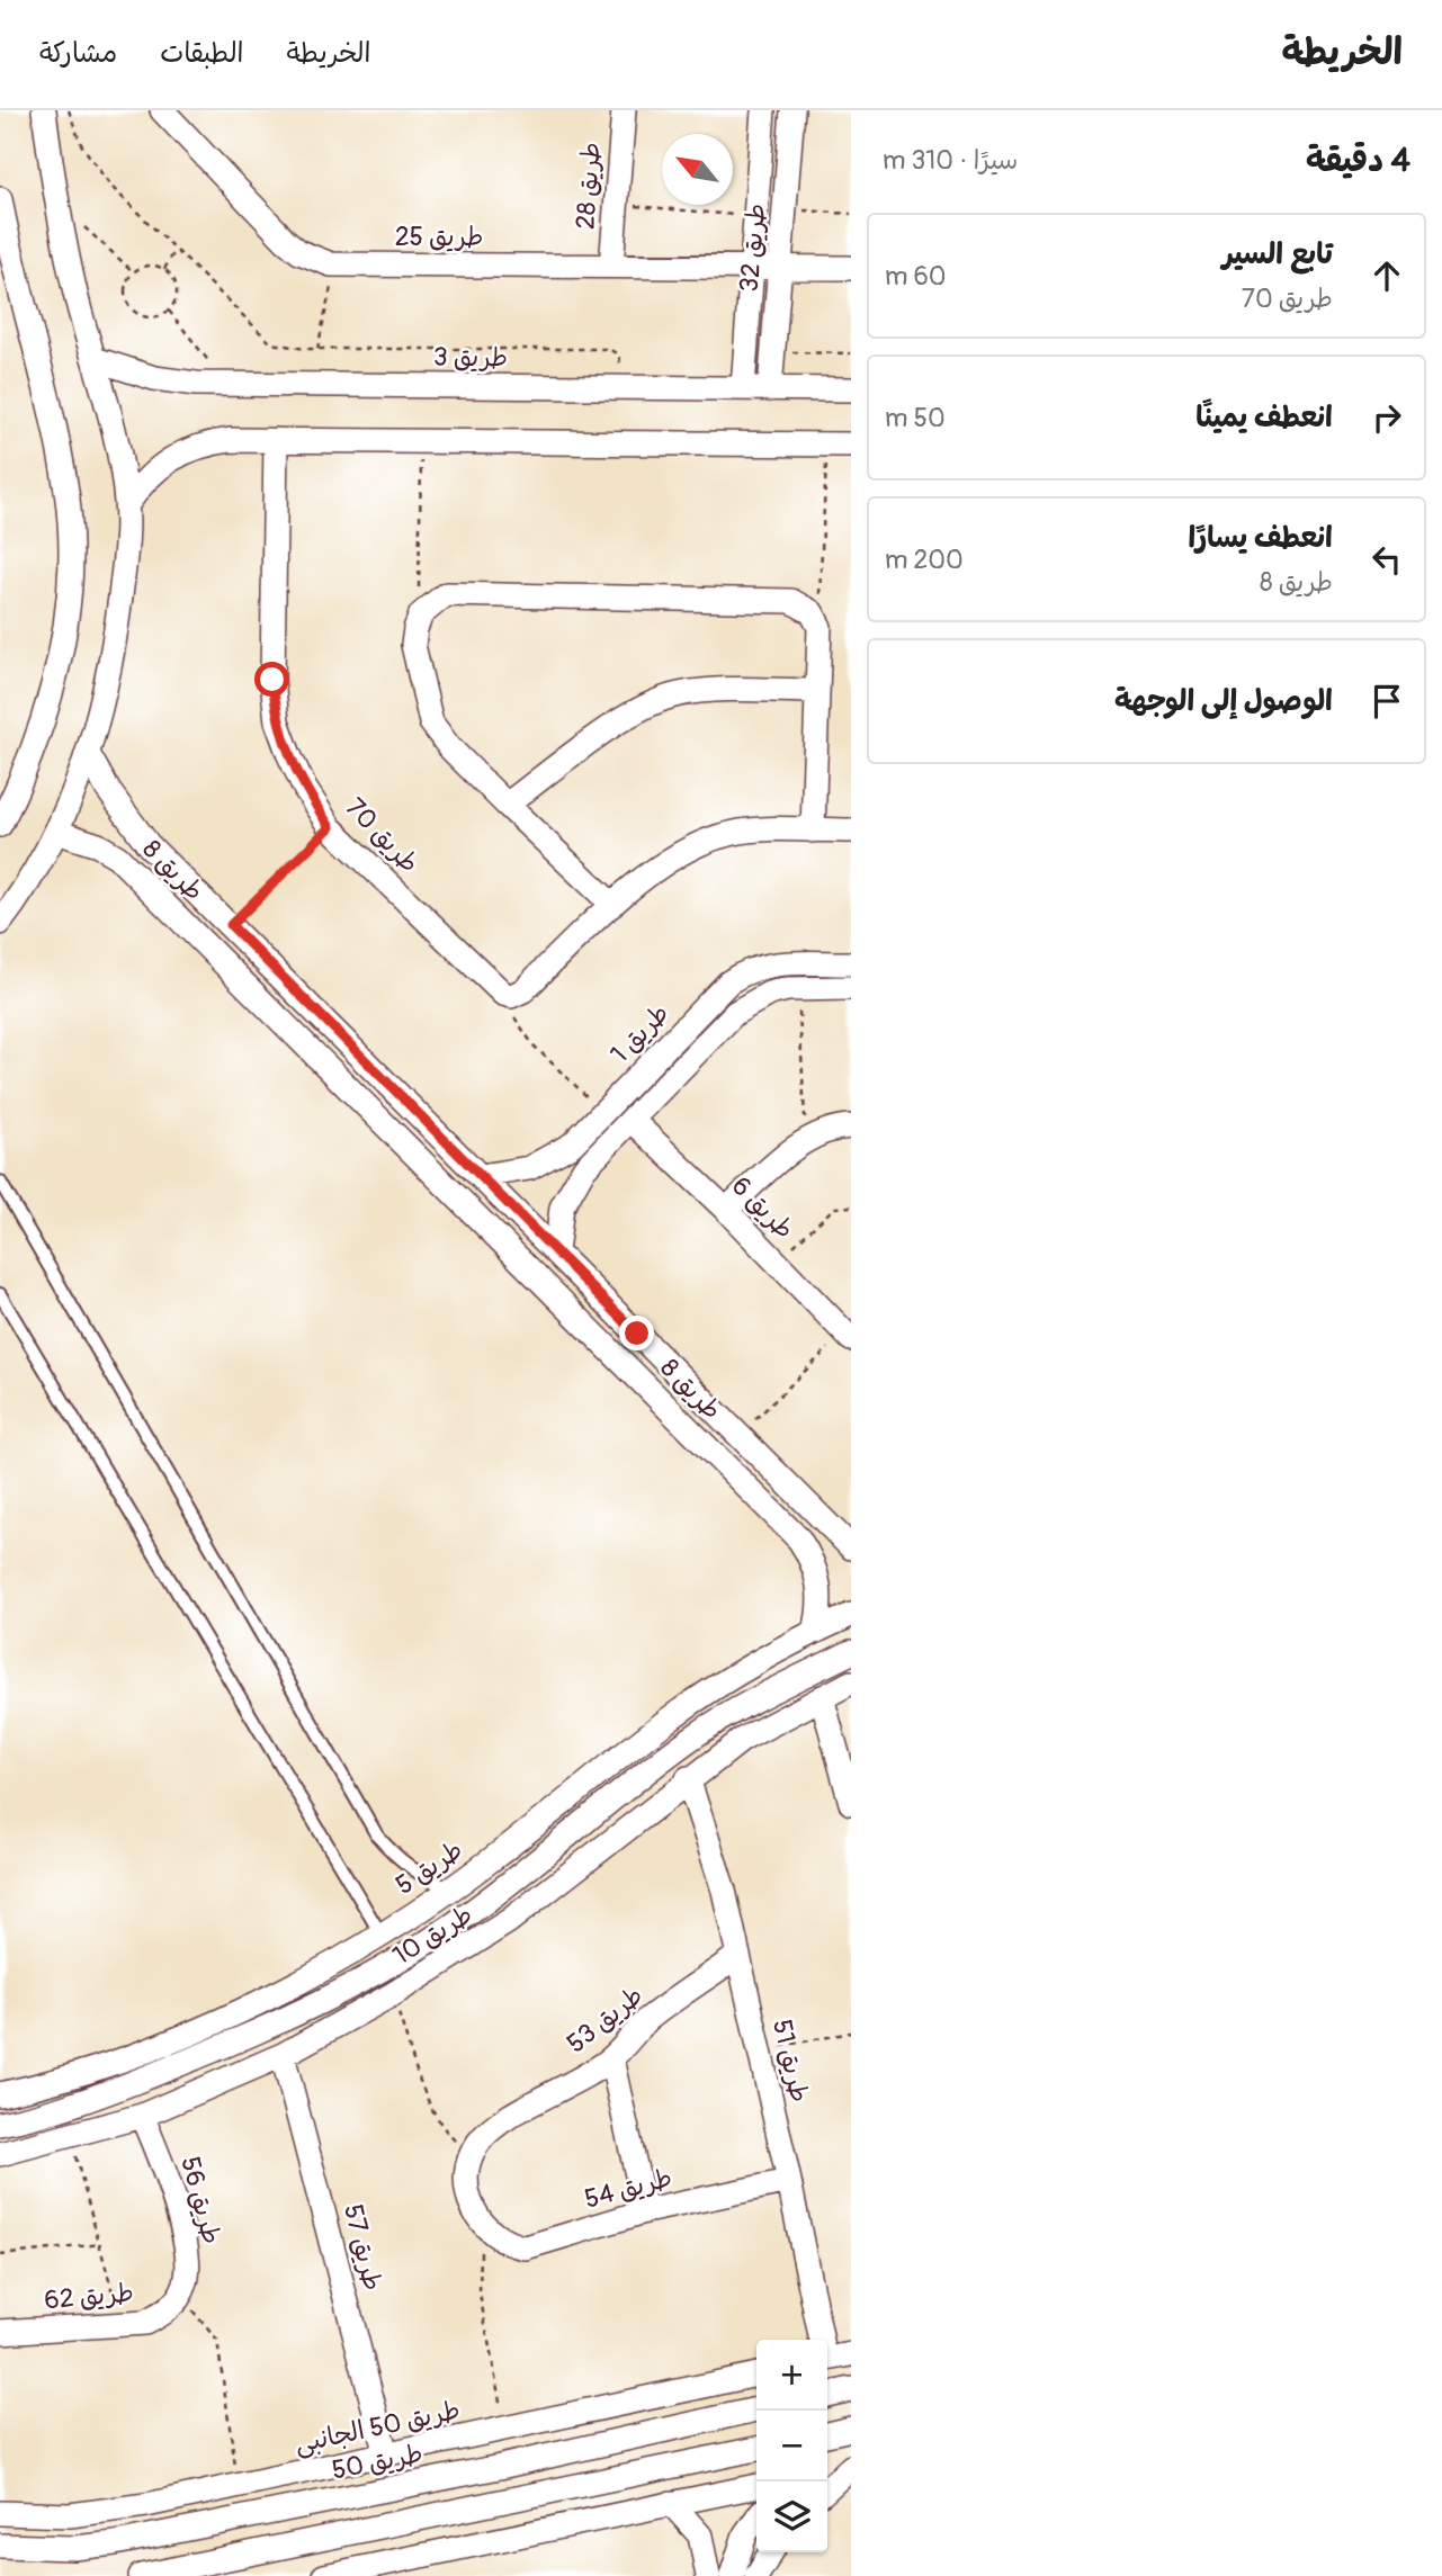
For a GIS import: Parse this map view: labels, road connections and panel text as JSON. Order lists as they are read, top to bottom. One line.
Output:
{"streets":{"street":["طريق 28","طريق 25","طريق 32","طريق 3","طريق 70","طريق 8","طريق 1","طريق 6","طريق 5","طريق 10","طريق 53","طريق 51","طريق 54","طريق 56","طريق 57","طريق 62","طريق 50 الجانبى","طريق 50"]},"crossings":[["طريق 28","طريق 25"],["طريق 25","طريق 32"],["طريق 32","طريق 3"],["طريق 8","طريق 1"],["طريق 8","طريق 5"],["طريق 10","طريق 51"],["طريق 10","طريق 56"],["طريق 10","طريق 57"],["طريق 53","طريق 51"],["طريق 51","طريق 54"],["طريق 56","طريق 62"],["طريق 57","طريق 50 الجانبى"]],"north":"top left","page":{"header":"الخريطة","nav":["الخريطة","الطبقات","مشاركة"],"heading":["4 دقيقة","سيرًا · 310 m"],"list":[["تابع السير","طريق 70","60 m"],["انعطف يمينًا","50 m"],["انعطف يسارًا","طريق 8","200 m"],"الوصول إلى الوجهة"],"map_buttons":["+","−"]}}
